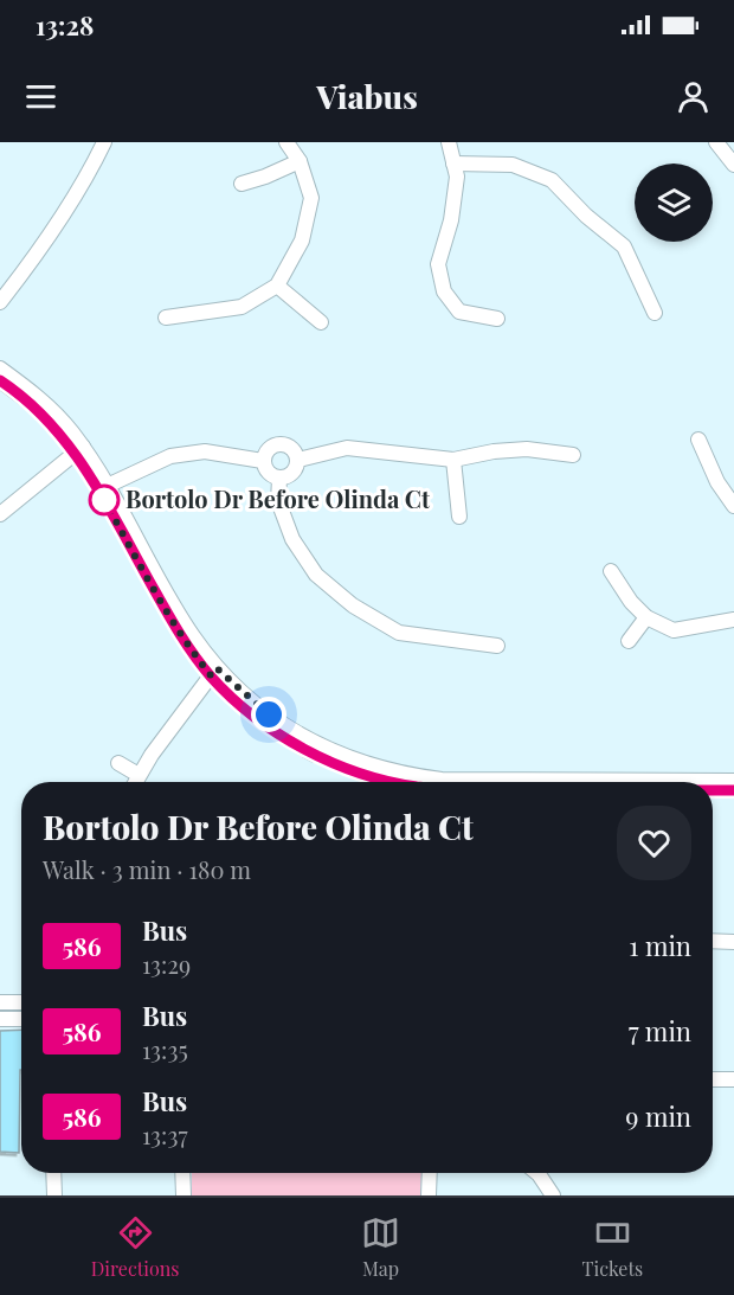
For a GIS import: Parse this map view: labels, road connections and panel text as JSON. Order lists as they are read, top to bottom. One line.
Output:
{"places":["Bortolo Dr Before Olinda Ct"],"lines":["bus line 586"],"page":{"status":"13:28","header":"Viabus","heading":["Bortolo Dr Before Olinda Ct","Walk · 3 min · 180 m"],"list":[{"mark":"586","name":"Bus","note":"13:29","value":"1 min"},{"mark":"586","name":"Bus","note":"13:35","value":"7 min"},{"mark":"586","name":"Bus","note":"13:37","value":"9 min"}],"tabs":["Directions","Map","Tickets"]}}
